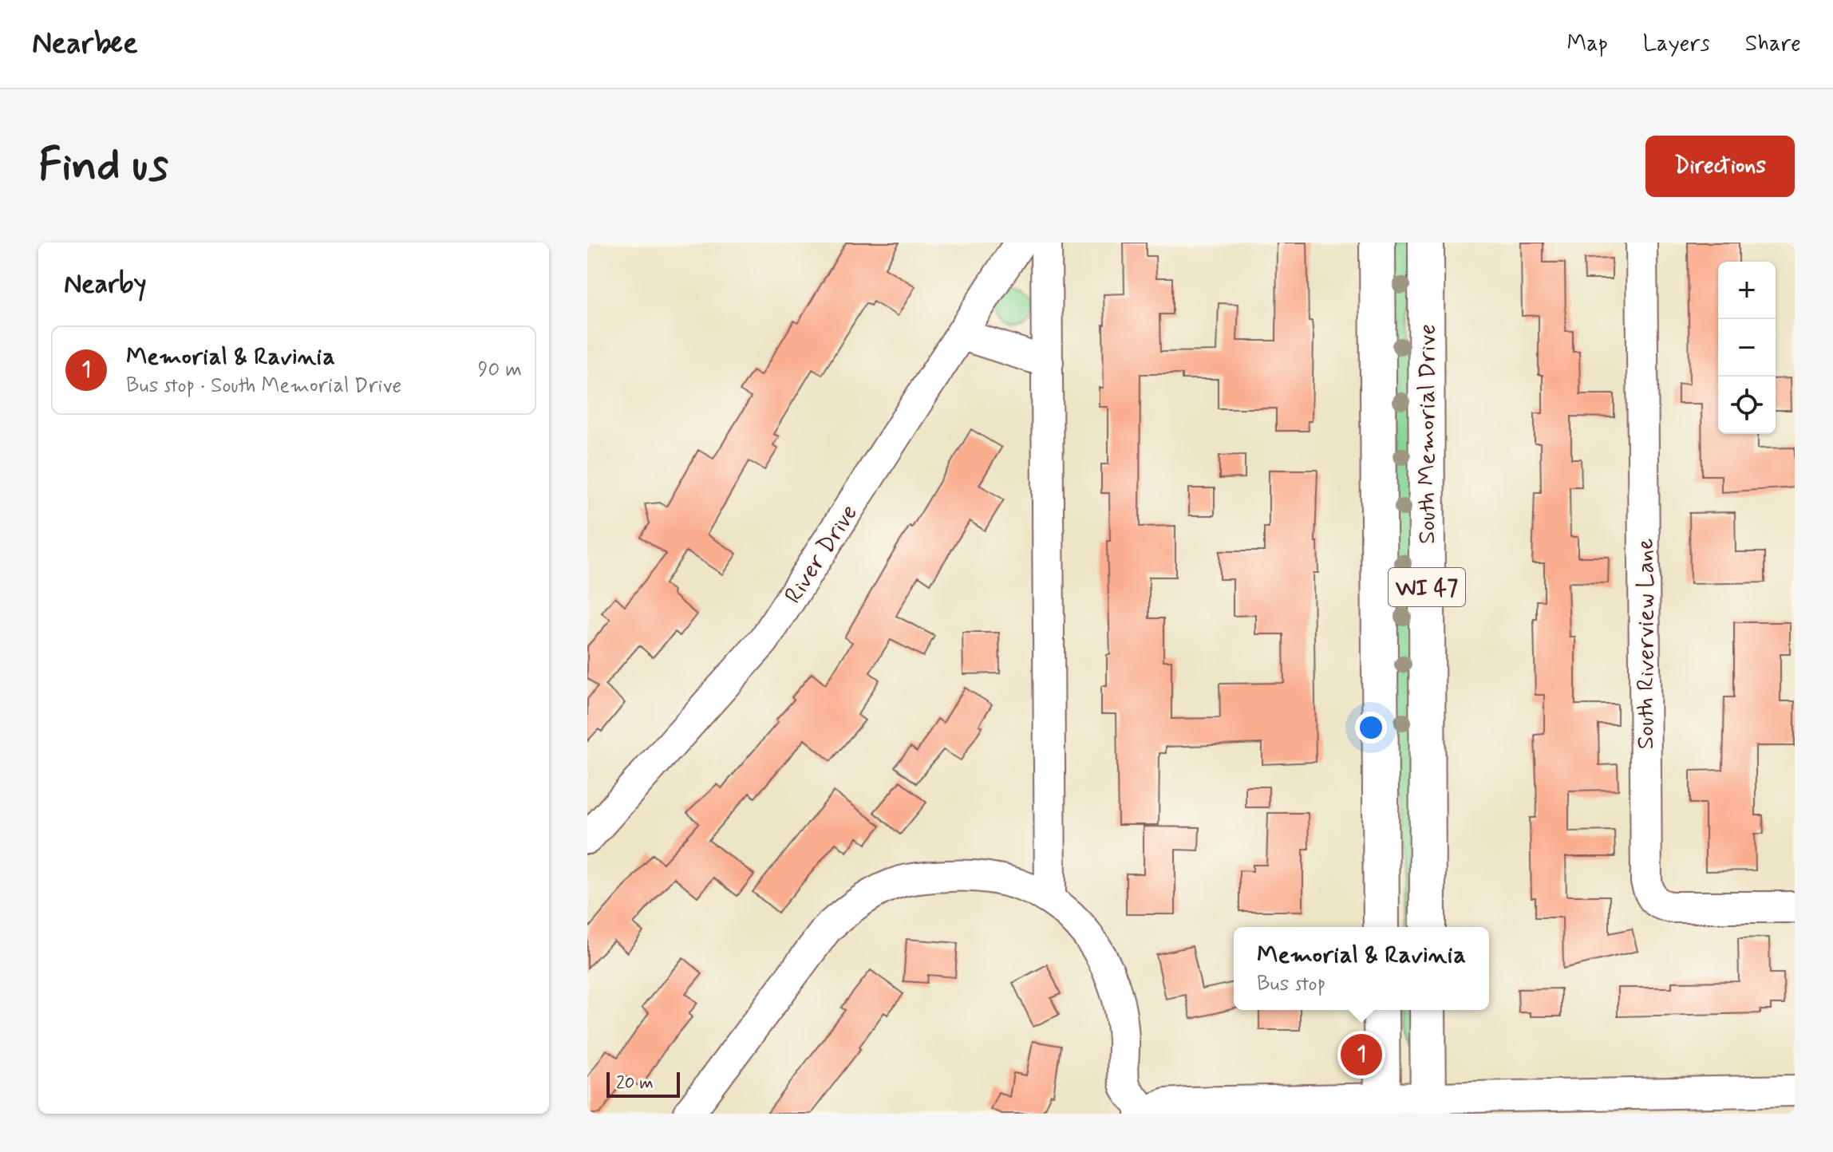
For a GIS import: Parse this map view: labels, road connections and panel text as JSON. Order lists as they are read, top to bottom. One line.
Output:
{"streets":{"main road":["South Memorial Drive","WI 47"],"street":["River Drive","South Riverview Lane"]},"scale_bar":"20 m","page":{"header":"Nearbee","nav":["Map","Layers","Share"],"buttons":"Directions","title":"Find us","heading":"Nearby","map_buttons":["+","−"],"list":[{"mark":"1","name":"Memorial & Ravinia","note":"Bus stop · South Memorial Drive","value":"90 m"}],"popup":["Memorial & Ravinia","Bus stop"],"pins":"1","scale":"20 m"}}
